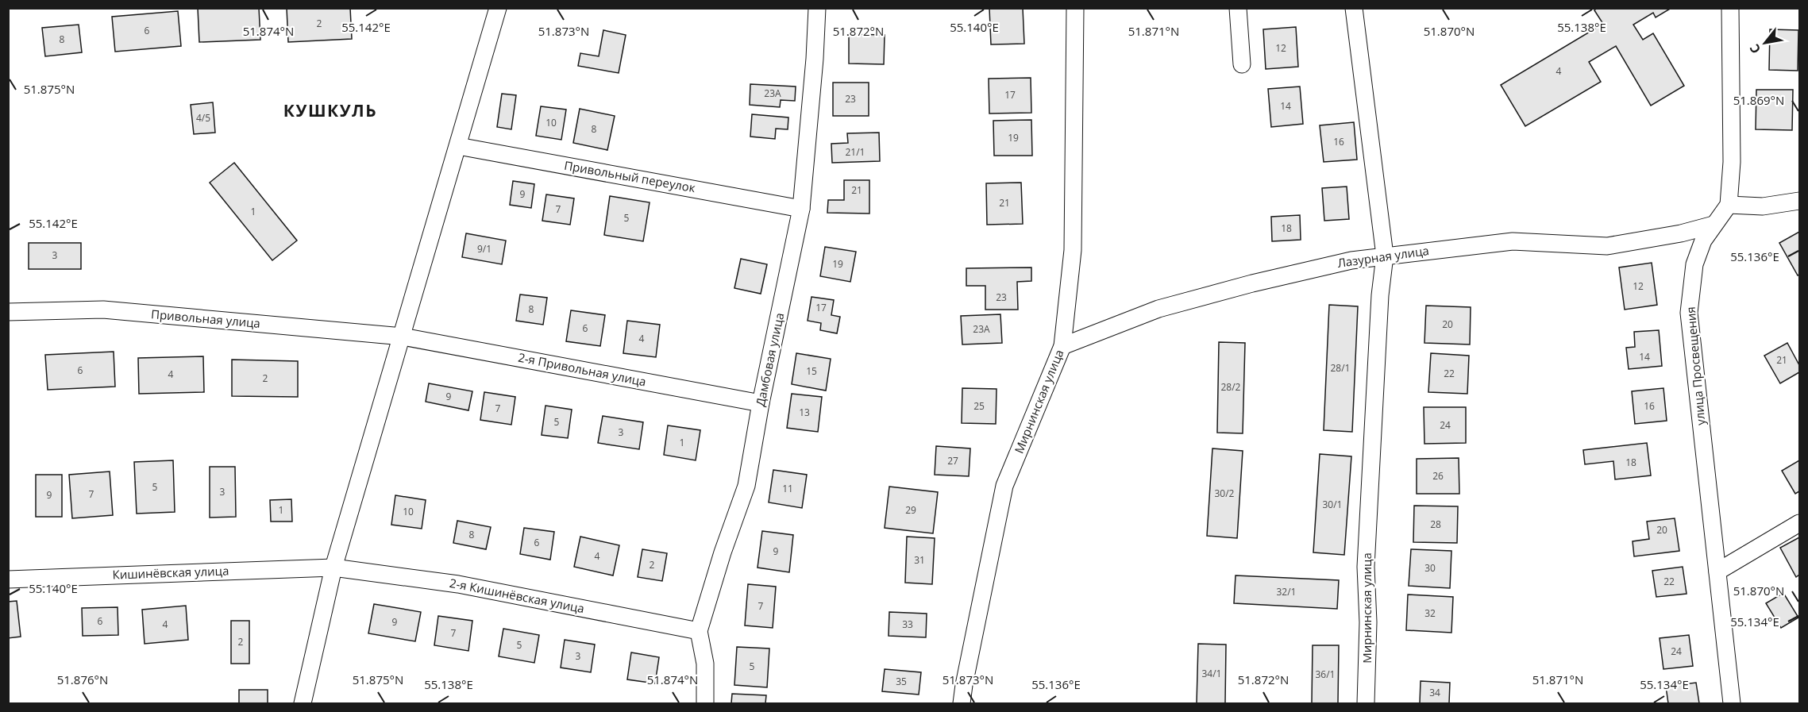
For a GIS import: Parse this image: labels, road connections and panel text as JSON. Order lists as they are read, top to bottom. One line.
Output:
{"streets":{"street":["Привольный переулок","Лазурная улица","Привольная улица","Дамбовая улица","улица Просвещения","2-я Привольная улица","Мирнинская улица","Кишинёвская улица","2-я Кишинёвская улица"]},"crossings":[["Привольный переулок","Дамбовая улица"],["Лазурная улица","улица Просвещения"],["Лазурная улица","Мирнинская улица"],["Привольная улица","2-я Привольная улица"],["Дамбовая улица","2-я Привольная улица"],["Дамбовая улица","2-я Кишинёвская улица"],["Кишинёвская улица","2-я Кишинёвская улица"]],"districts":["КУШКУЛЬ"],"house_numbers":["2","6","8","12","4","23А","17","23","14","4/5","10","8","19","16","21/1","21","9","21","7","1","5","18","9/1","3","19","12","23","17","8","20","6","23А","4","14","21","28/1","6","15","22","4","2","28/2","9","25","16","7","13","5","24","3","1","27","18","26","5","11","3","30/2","7","9","30/1","1","29","10","28","20","8","6","9","4","31","2","30","22","32/1","7","32","6","9","4","33","7","2","5","24","3","5","34/1","36/1","35","34"],"north":"bottom left","coordinates":["55.138°E","55.142°E","55.140°E","51.872°N","51.874°N","51.873°N","51.871°N","51.870°N","51.875°N","51.869°N","55.136°E","55.134°E","51.876°N"]}
